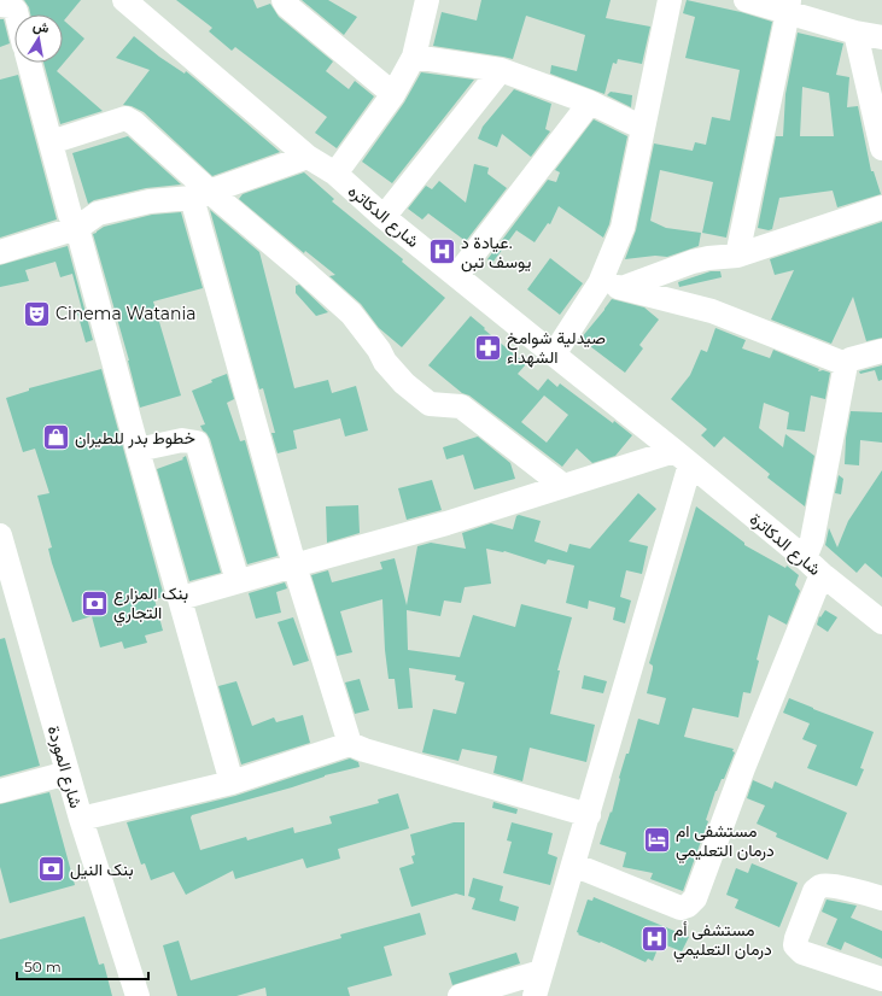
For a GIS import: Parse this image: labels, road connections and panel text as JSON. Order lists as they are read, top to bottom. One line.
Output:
{"streets":{"street":["شارع الدكاتره","شارع الدكاترة","شارع الموردة"]},"crossings":[["شارع الدكاتره","شارع الدكاترة"]],"places":{"hospital":["عيادة د. يوسف تبن","مستشفى أم درمان التعليمي"],"theatre":["Cinema Watania"],"pharmacy":["صيدلية شوامخ الشهداء"],"shop":["خطوط بدر للطيران"],"bank":["بنک المزارع التجاري","بنک النيل"],"hotel":["مستشفى ام درمان التعليمي"]},"scale_bar":"50 m","north":"top"}
